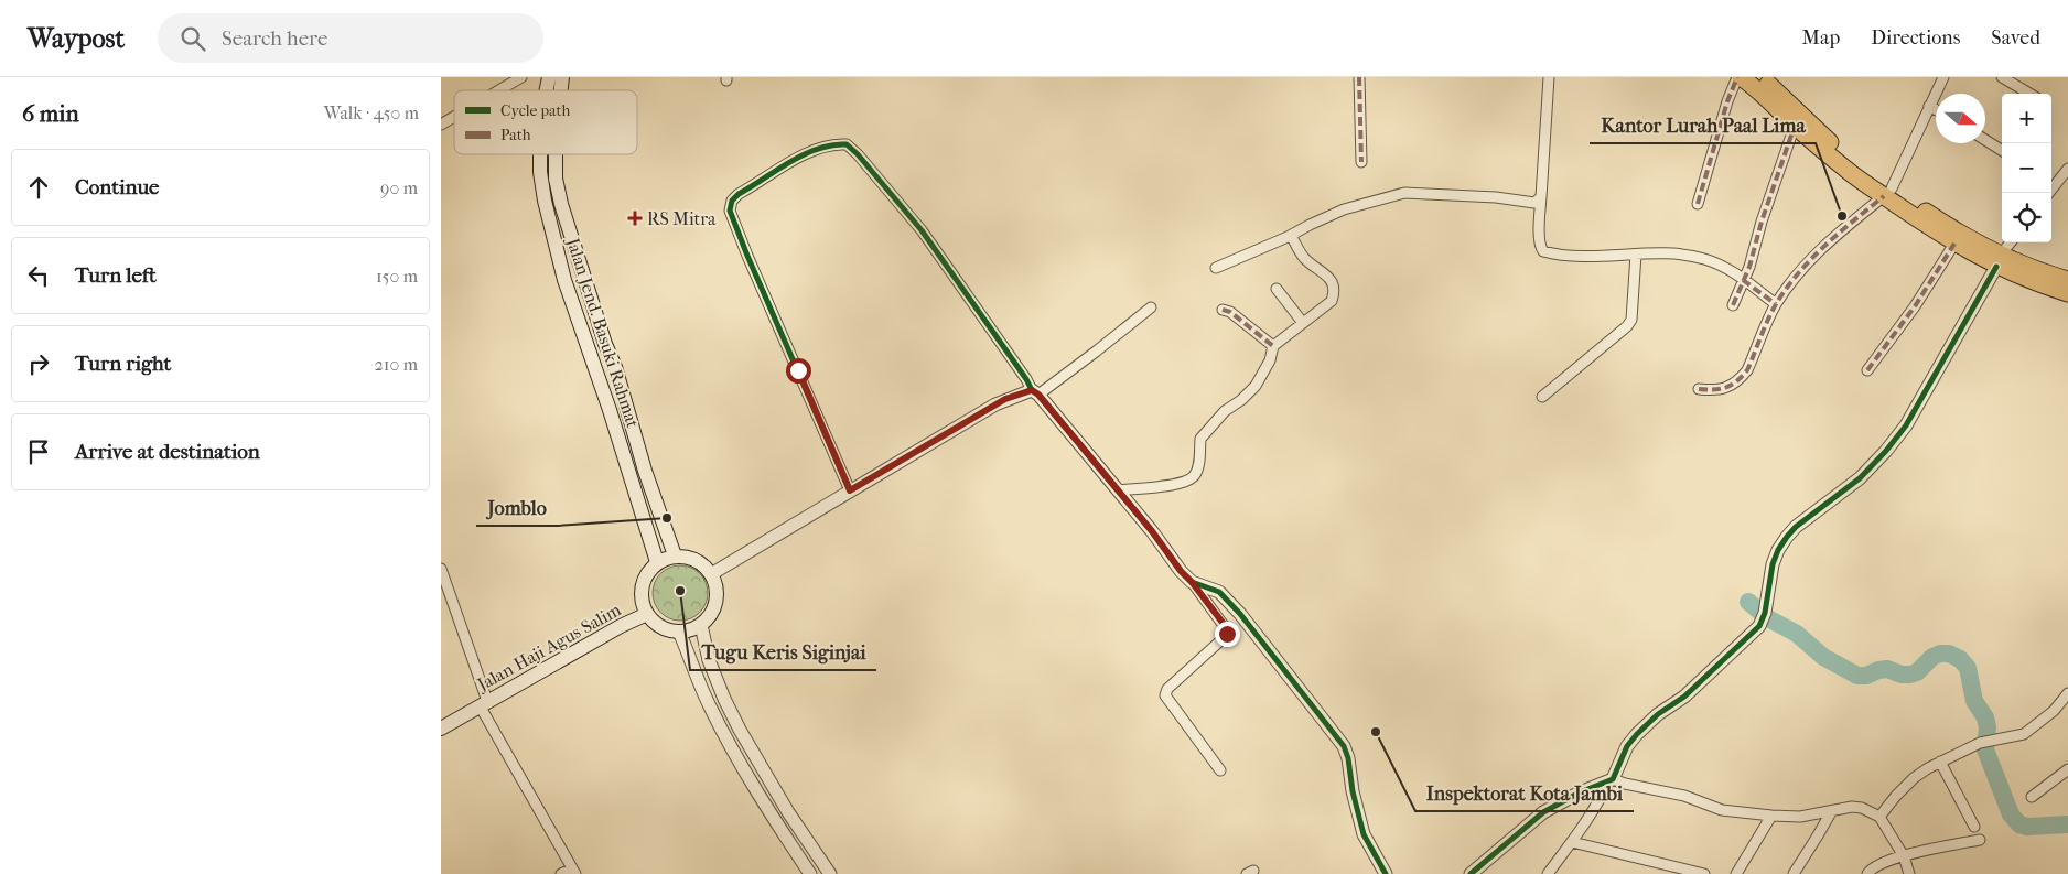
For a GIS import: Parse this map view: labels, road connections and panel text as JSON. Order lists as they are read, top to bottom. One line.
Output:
{"streets":{"main road":["Jalan Jend. Basuki Rahmat","Jalan Haji Agus Salim"]},"crossings":[["Jalan Jend. Basuki Rahmat","Jalan Haji Agus Salim"]],"places":{"other":["Kantor Lurah Paal Lima","Jomblo","Tugu Keris Siginjai","Inspektorat Kota Jambi"],"health":["RS Mitra"]},"legend":["Cycle path","Path"],"north":"right","page":{"header":"Waypost","search":"Search here","nav":["Map","Directions","Saved"],"heading":["6 min","Walk · 450 m"],"map_buttons":["+","−"],"list":[["Continue","90 m"],["Turn left","150 m"],["Turn right","210 m"],"Arrive at destination"]}}
